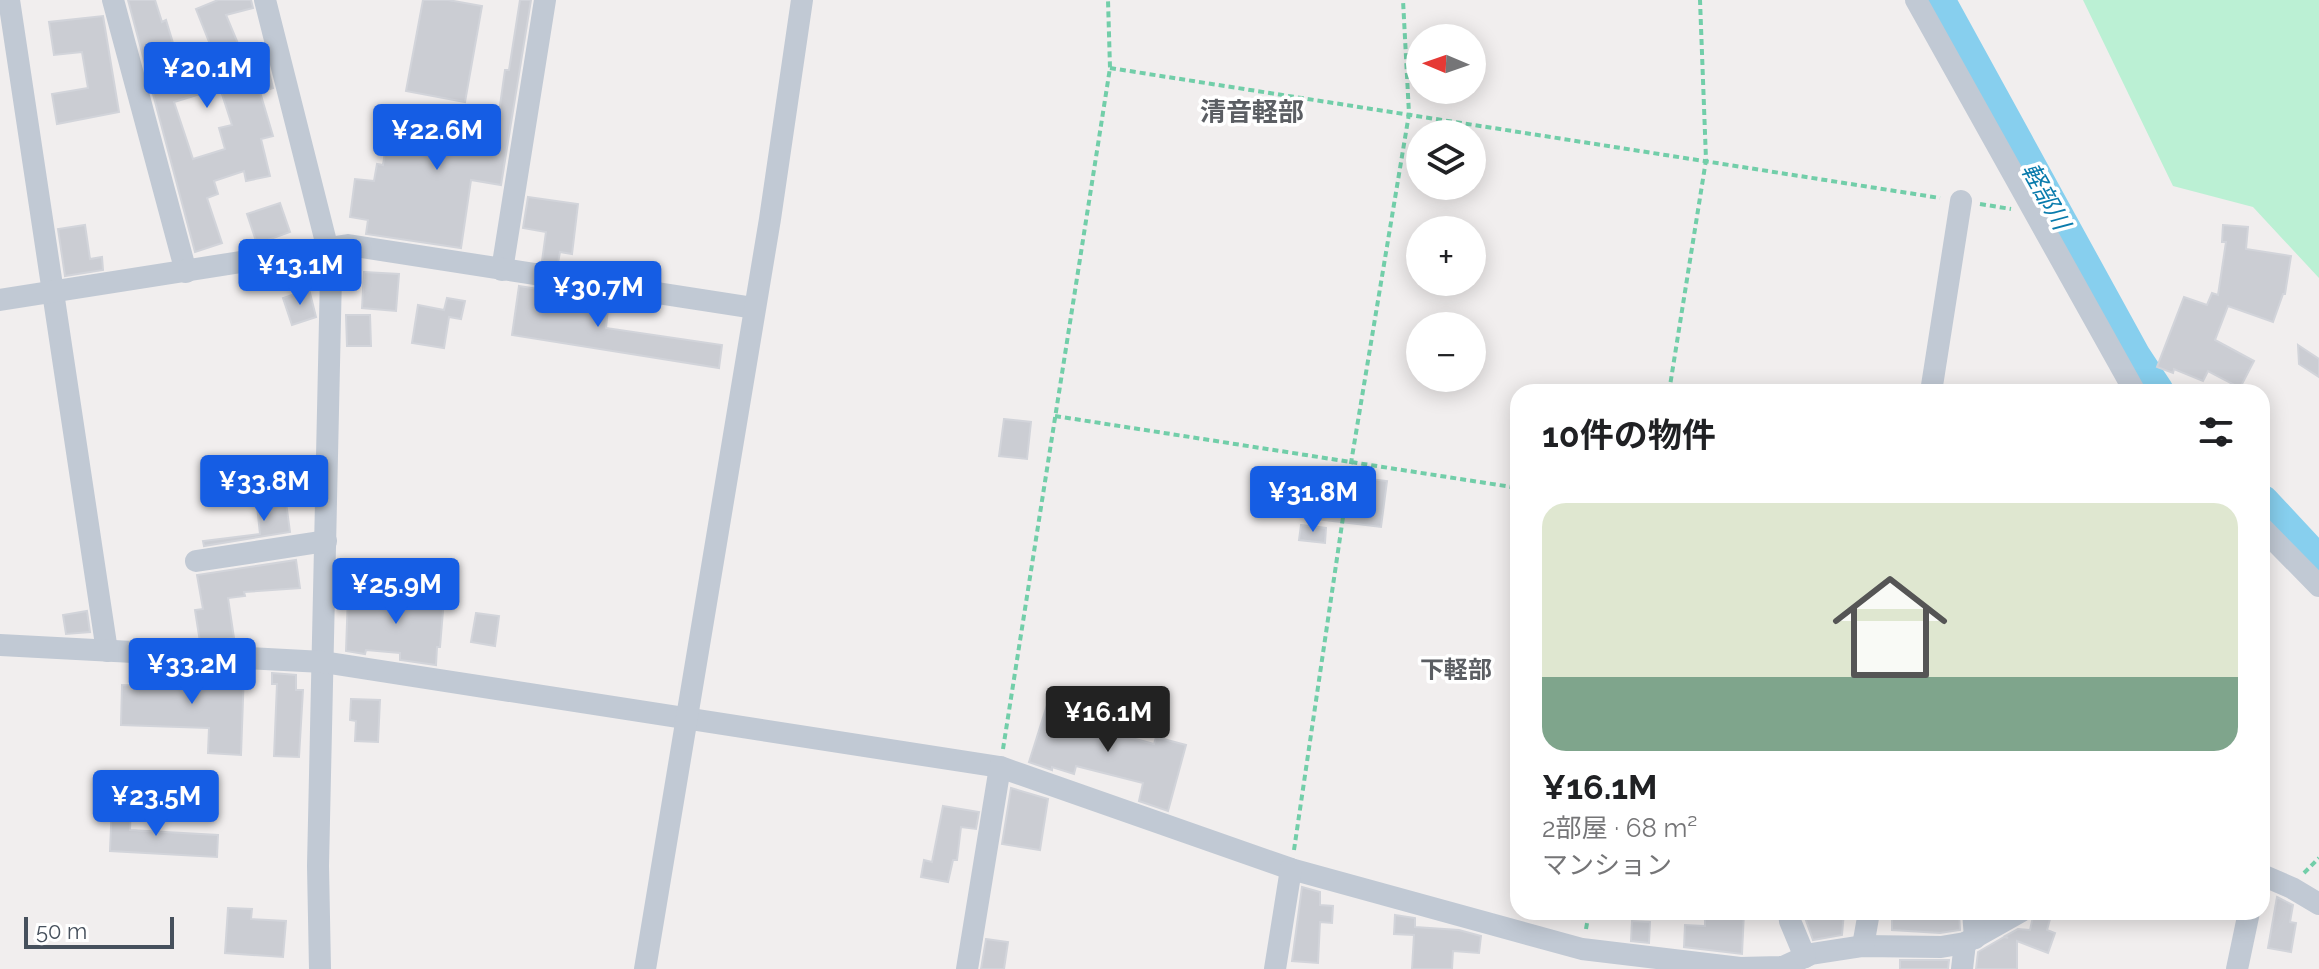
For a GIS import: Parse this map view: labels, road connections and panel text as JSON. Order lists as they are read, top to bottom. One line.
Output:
{"districts":["清音軽部","下軽部"],"water":["軽部川"],"scale_bar":"50 m","north":"left","page":{"map_buttons":["+","−"],"price":["¥20.1M","¥22.6M","¥13.1M","¥30.7M","¥33.8M","¥31.8M","¥25.9M","¥33.2M","¥16.1M","¥23.5M"],"heading":"10件の物件","list":[{"name":"¥16.1M","note":"2部屋 · 68 m² · マンション"}],"scale":"50 m"}}
